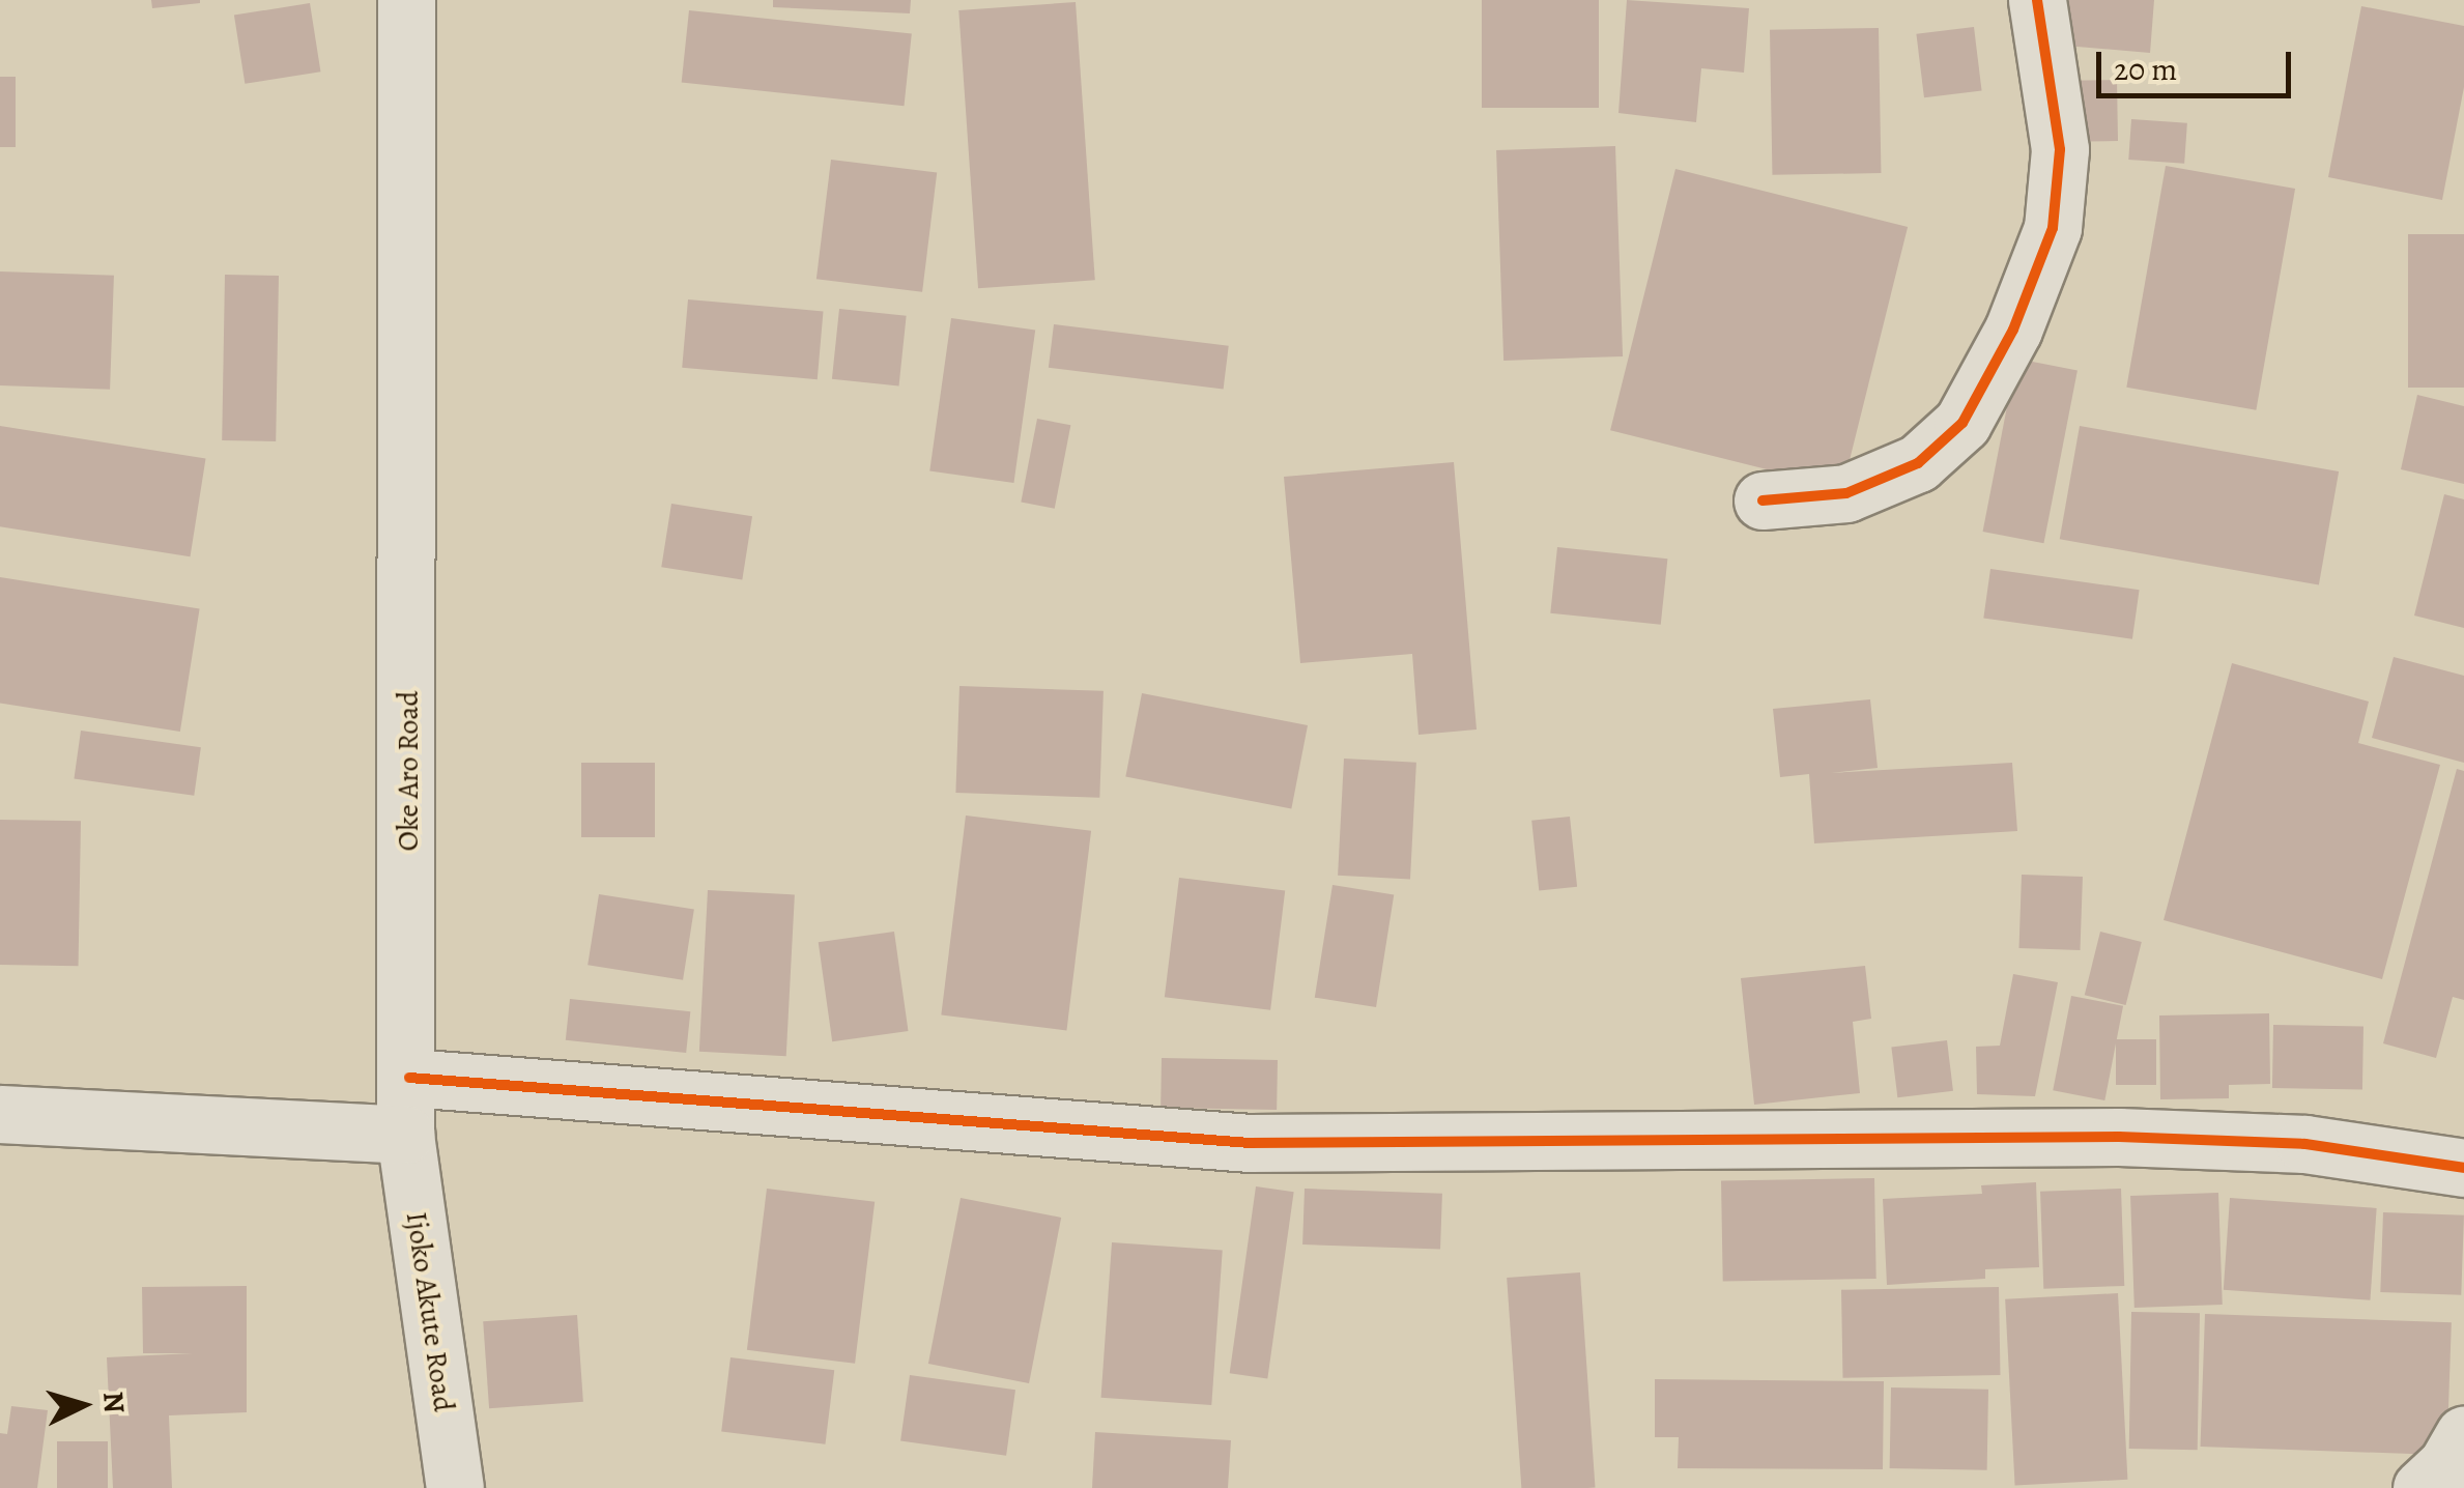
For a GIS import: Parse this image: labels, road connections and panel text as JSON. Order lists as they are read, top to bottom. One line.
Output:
{"streets":{"street":["Oke Aro Road","Ijoko Akute Road"]},"crossings":[["Oke Aro Road","Ijoko Akute Road"]],"scale_bar":"20 m","north":"right"}
